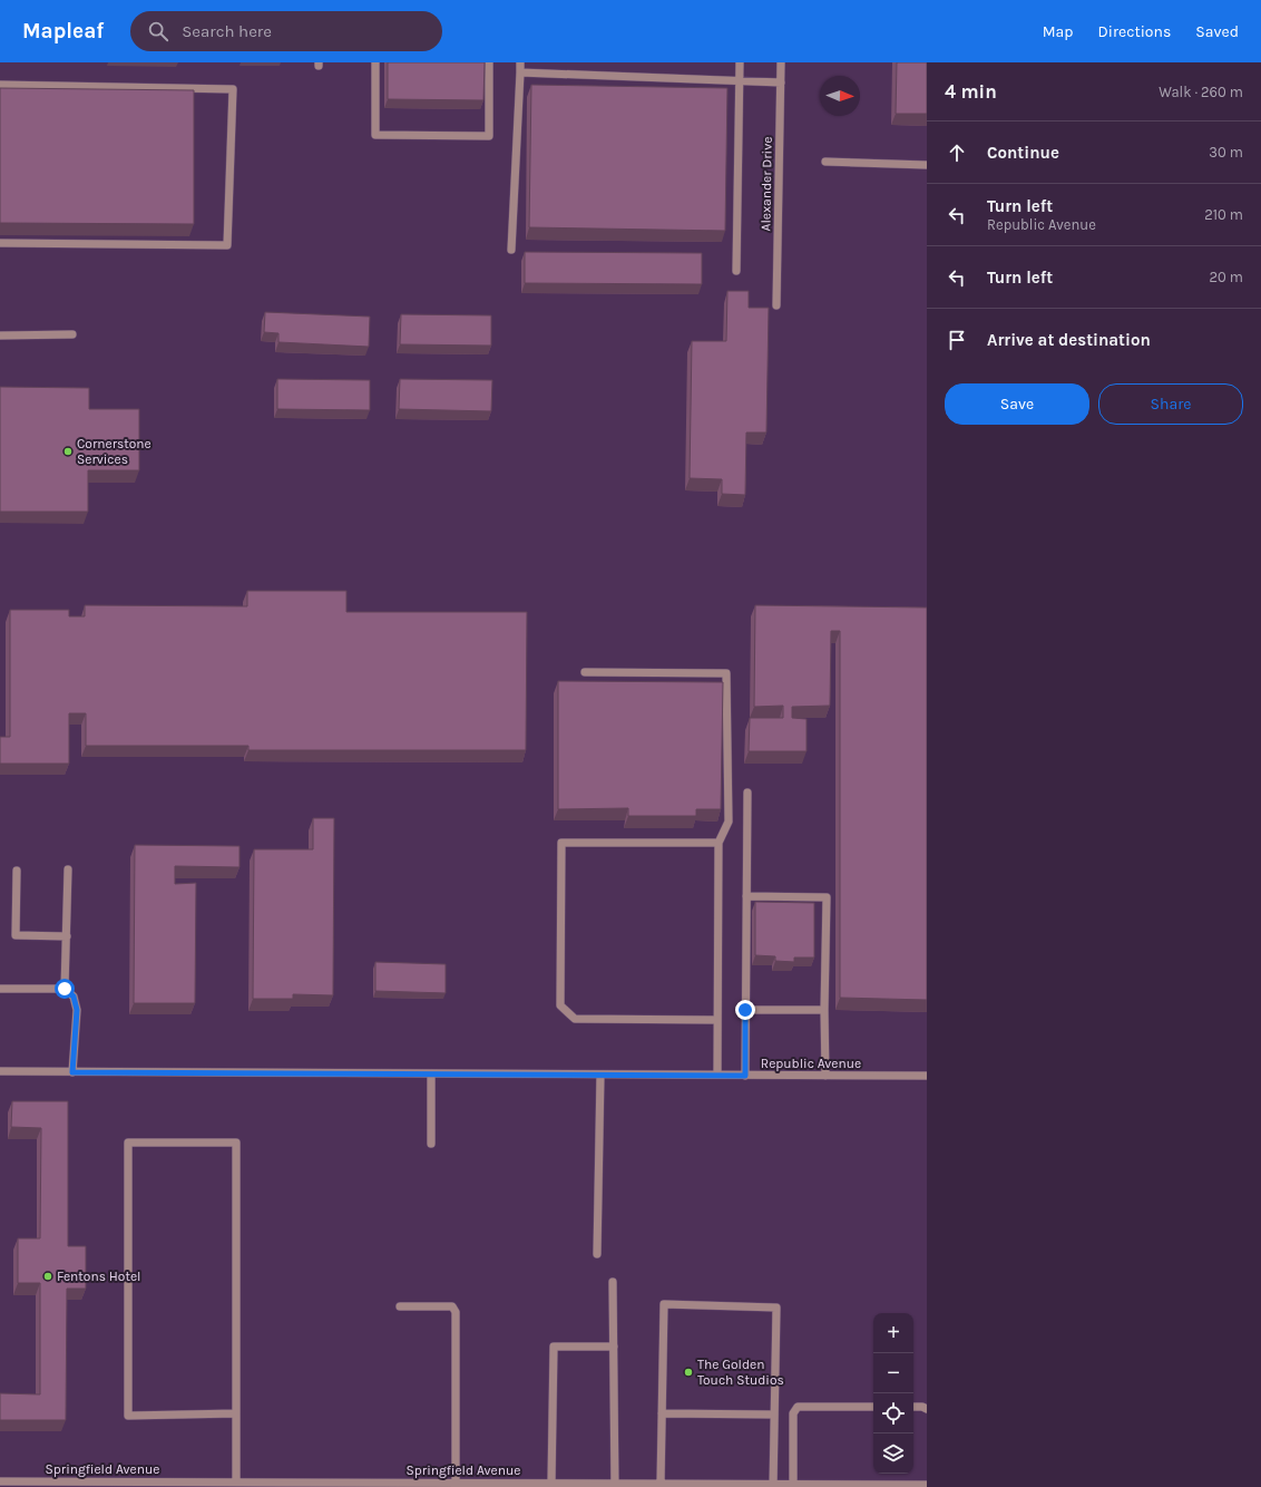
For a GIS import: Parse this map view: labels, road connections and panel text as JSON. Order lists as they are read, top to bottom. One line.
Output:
{"streets":{"street":["Alexander Drive","Republic Avenue","Springfield Avenue"]},"places":["Cornerstone Services","Fentons Hotel","The Golden Touch Studios"],"north":"right","page":{"header":"Mapleaf","search":"Search here","nav":["Map","Directions","Saved"],"heading":["4 min","Walk · 260 m"],"list":[["Continue","30 m"],["Turn left","Republic Avenue","210 m"],["Turn left","20 m"],"Arrive at destination"],"buttons":["Save","Share"],"map_buttons":["+","−"]}}
